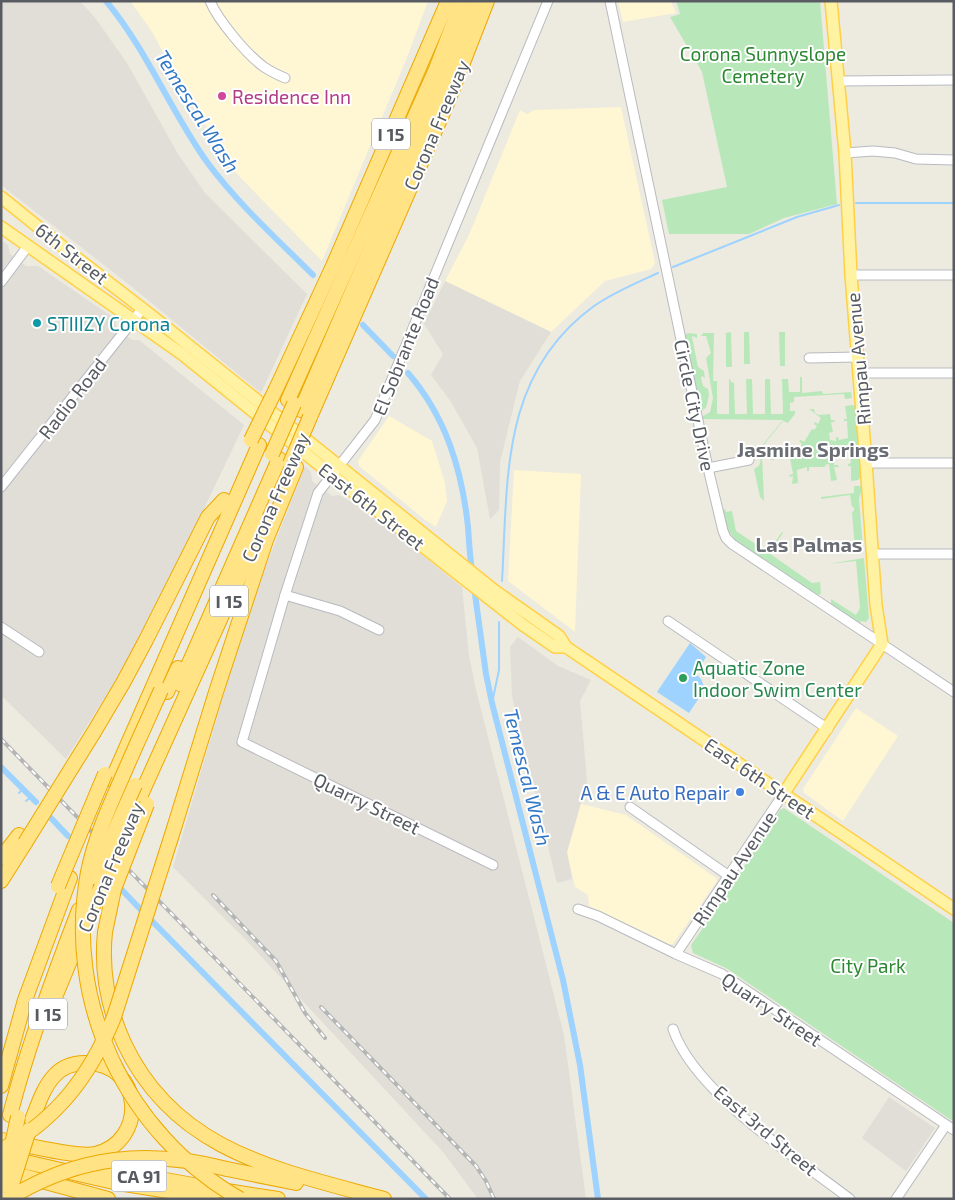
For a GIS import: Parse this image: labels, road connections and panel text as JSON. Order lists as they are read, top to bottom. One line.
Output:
{"streets":{"highway":["Corona Freeway","I 15","CA 91"],"main road":["6th Street","Rimpau Avenue","East 6th Street"],"street":["El Sobrante Road","Radio Road","Circle City Drive","Quarry Street","East 3rd Street"]},"crossings":[["Corona Freeway","CA 91"],["6th Street","Radio Road"],["6th Street","East 6th Street"],["El Sobrante Road","East 6th Street"],["El Sobrante Road","Quarry Street"],["Rimpau Avenue","Circle City Drive"],["Rimpau Avenue","East 6th Street"],["Rimpau Avenue","Quarry Street"],["Radio Road","East 6th Street"]],"districts":["Jasmine Springs","Las Palmas"],"water":["Temescal Wash"],"parks":["Corona Sunnyslope Cemetery","City Park"],"places":["Residence Inn","STIIIZY Corona","Aquatic Zone Indoor Swim Center","A & E Auto Repair"]}
